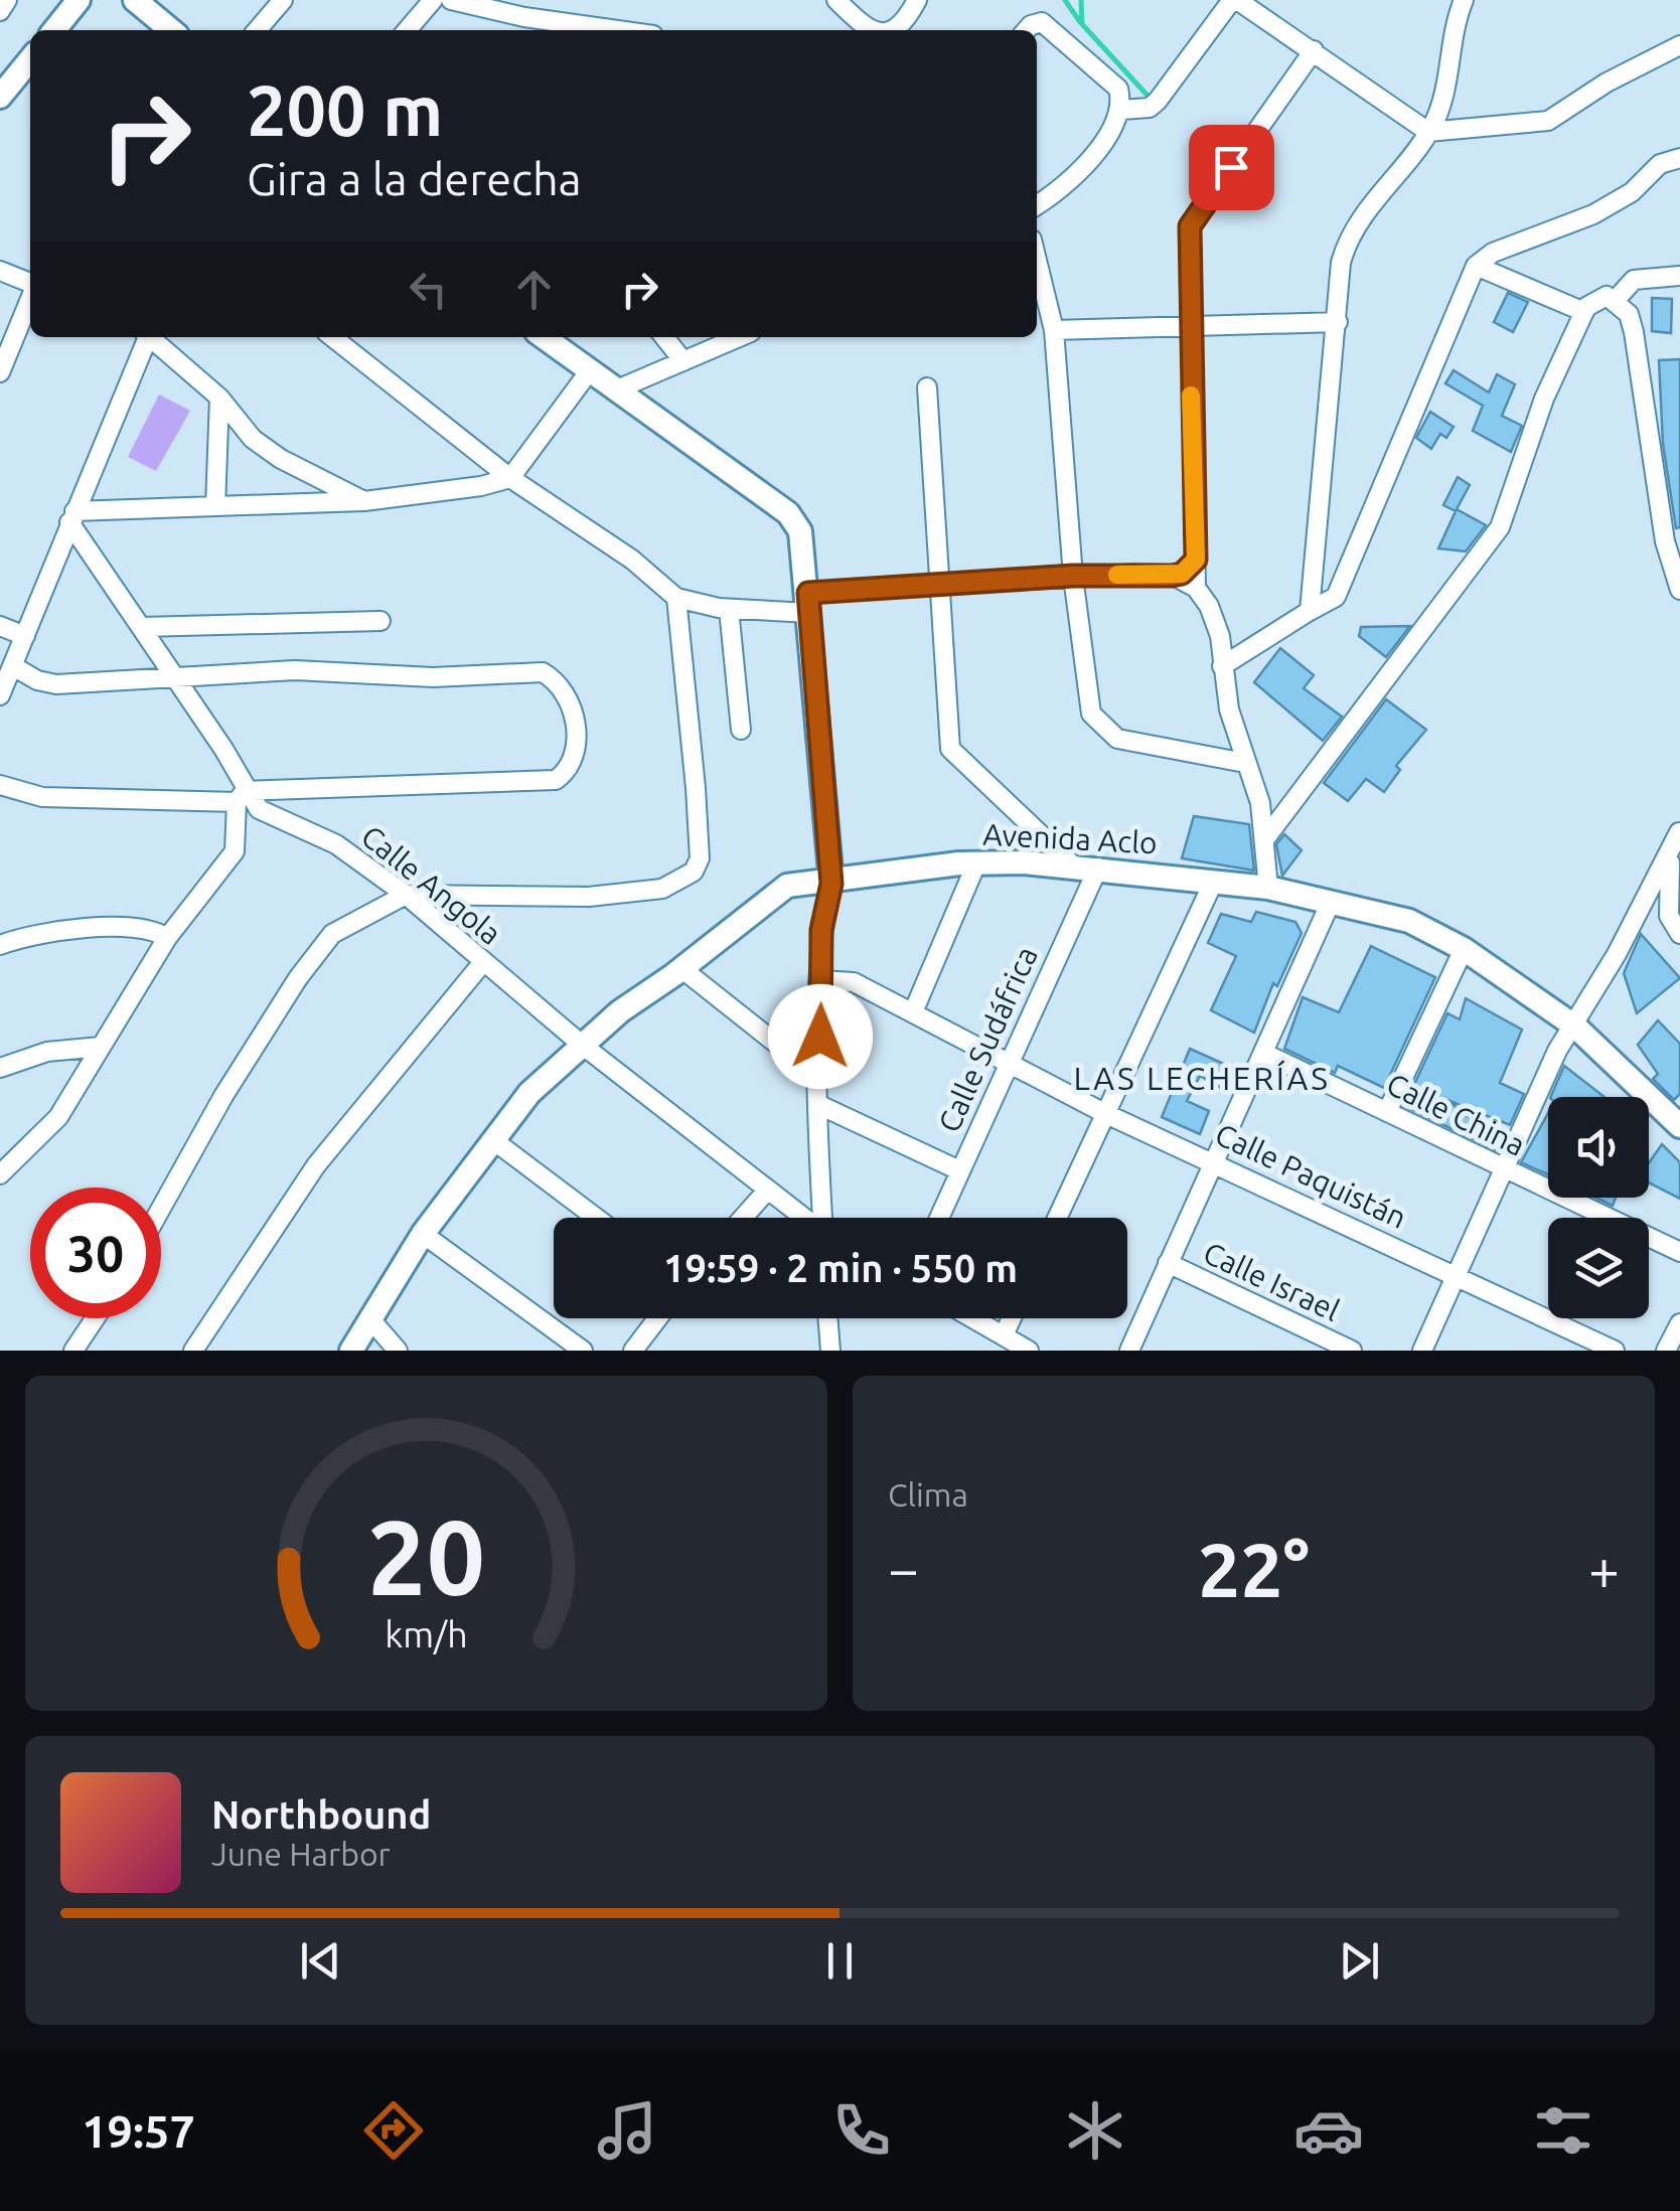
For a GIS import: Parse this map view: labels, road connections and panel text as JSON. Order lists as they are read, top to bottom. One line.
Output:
{"streets":{"street":["Avenida Aclo","Calle Angola","Calle Sudáfrica","Calle China","Calle Paquistán","Calle Israel"]},"crossings":[["Avenida Aclo","Calle Angola"],["Avenida Aclo","Calle Sudáfrica"],["Calle Sudáfrica","Calle Paquistán"]],"districts":["LAS LECHERÍAS"],"page":{"turn":["200 m","Gira a la derecha"],"limit":"30","trip":"19:59 · 2 min · 550 m","tile":"Clima","heat":["−","22°","+"],"song":["Northbound","June Harbor"],"tabs":"19:57","gauge":["20","km/h"]}}
